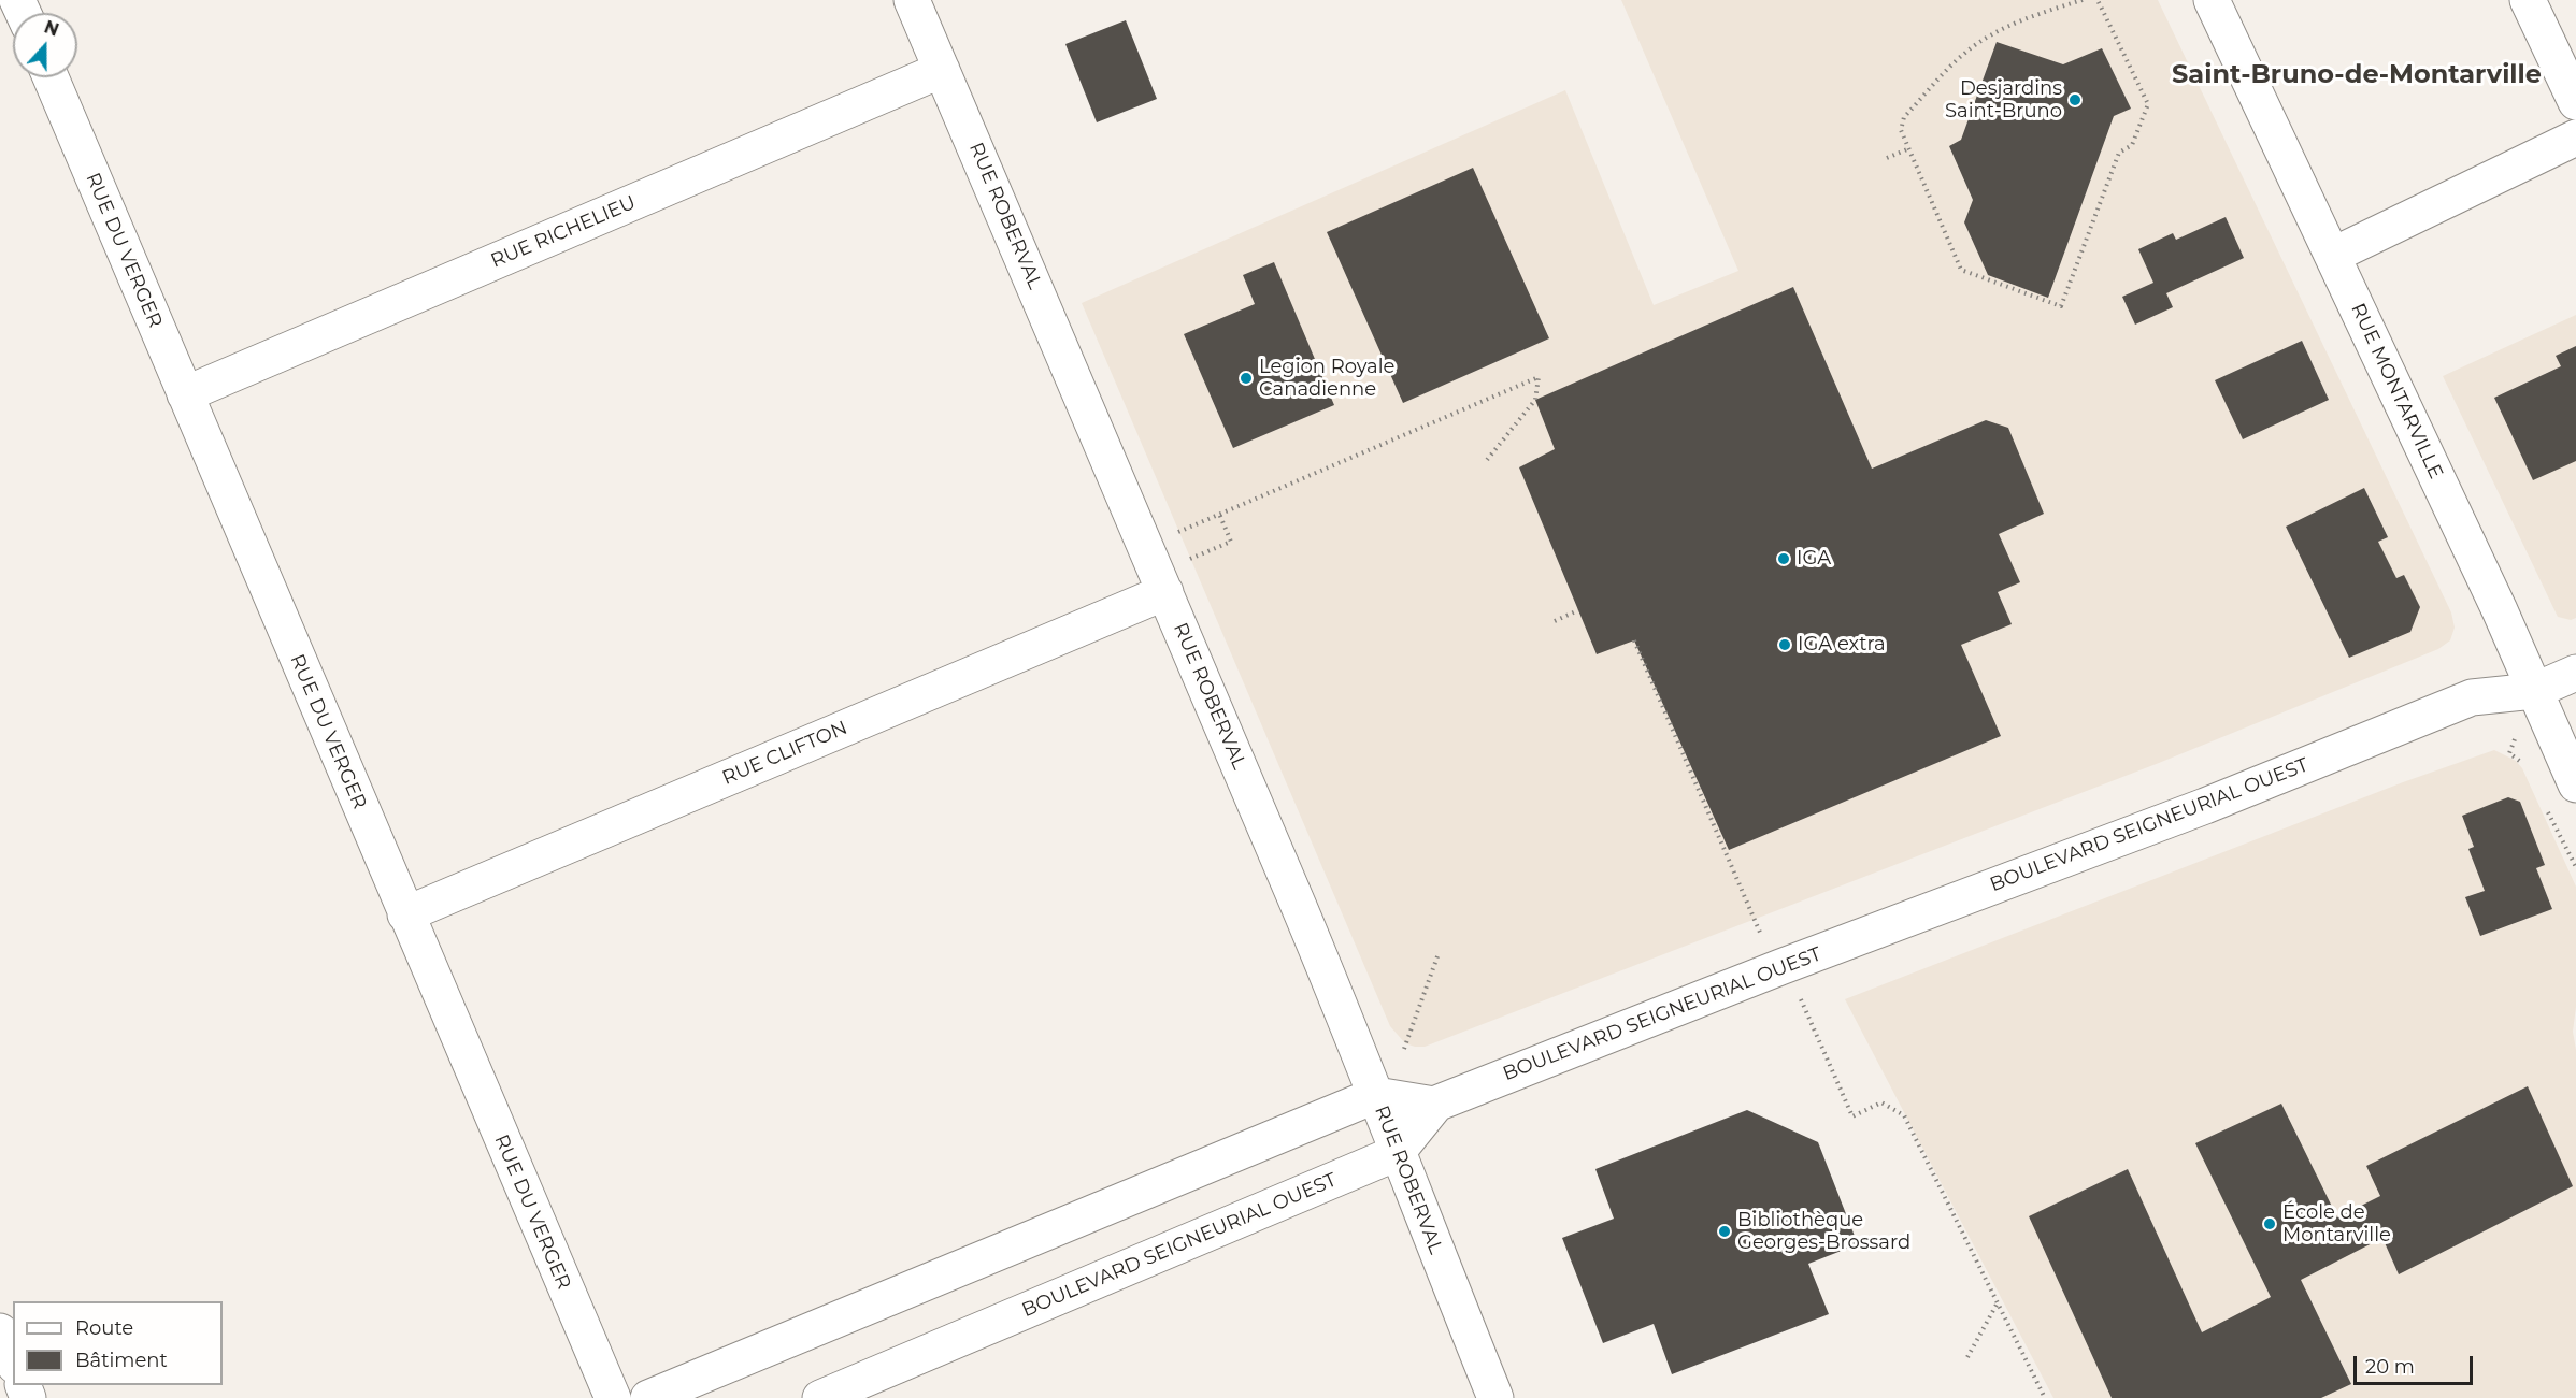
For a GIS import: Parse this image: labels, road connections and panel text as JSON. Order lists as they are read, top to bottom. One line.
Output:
{"streets":{"street":["RUE ROBERVAL","RUE RICHELIEU","RUE DU VERGER","RUE MONTARVILLE","RUE CLIFTON","BOULEVARD SEIGNEURIAL OUEST"]},"crossings":[["RUE ROBERVAL","RUE RICHELIEU"],["RUE ROBERVAL","RUE CLIFTON"],["RUE ROBERVAL","BOULEVARD SEIGNEURIAL OUEST"],["RUE RICHELIEU","RUE DU VERGER"],["RUE DU VERGER","RUE CLIFTON"],["RUE MONTARVILLE","BOULEVARD SEIGNEURIAL OUEST"]],"districts":["Saint-Bruno-de-Montarville"],"places":["Desjardins Saint-Bruno","Legion Royale Canadienne","IGA","IGA extra","École de Montarville","Bibliothèque Georges-Brossard"],"legend":["Route","Bâtiment"],"scale_bar":"20 m","north":"top"}
